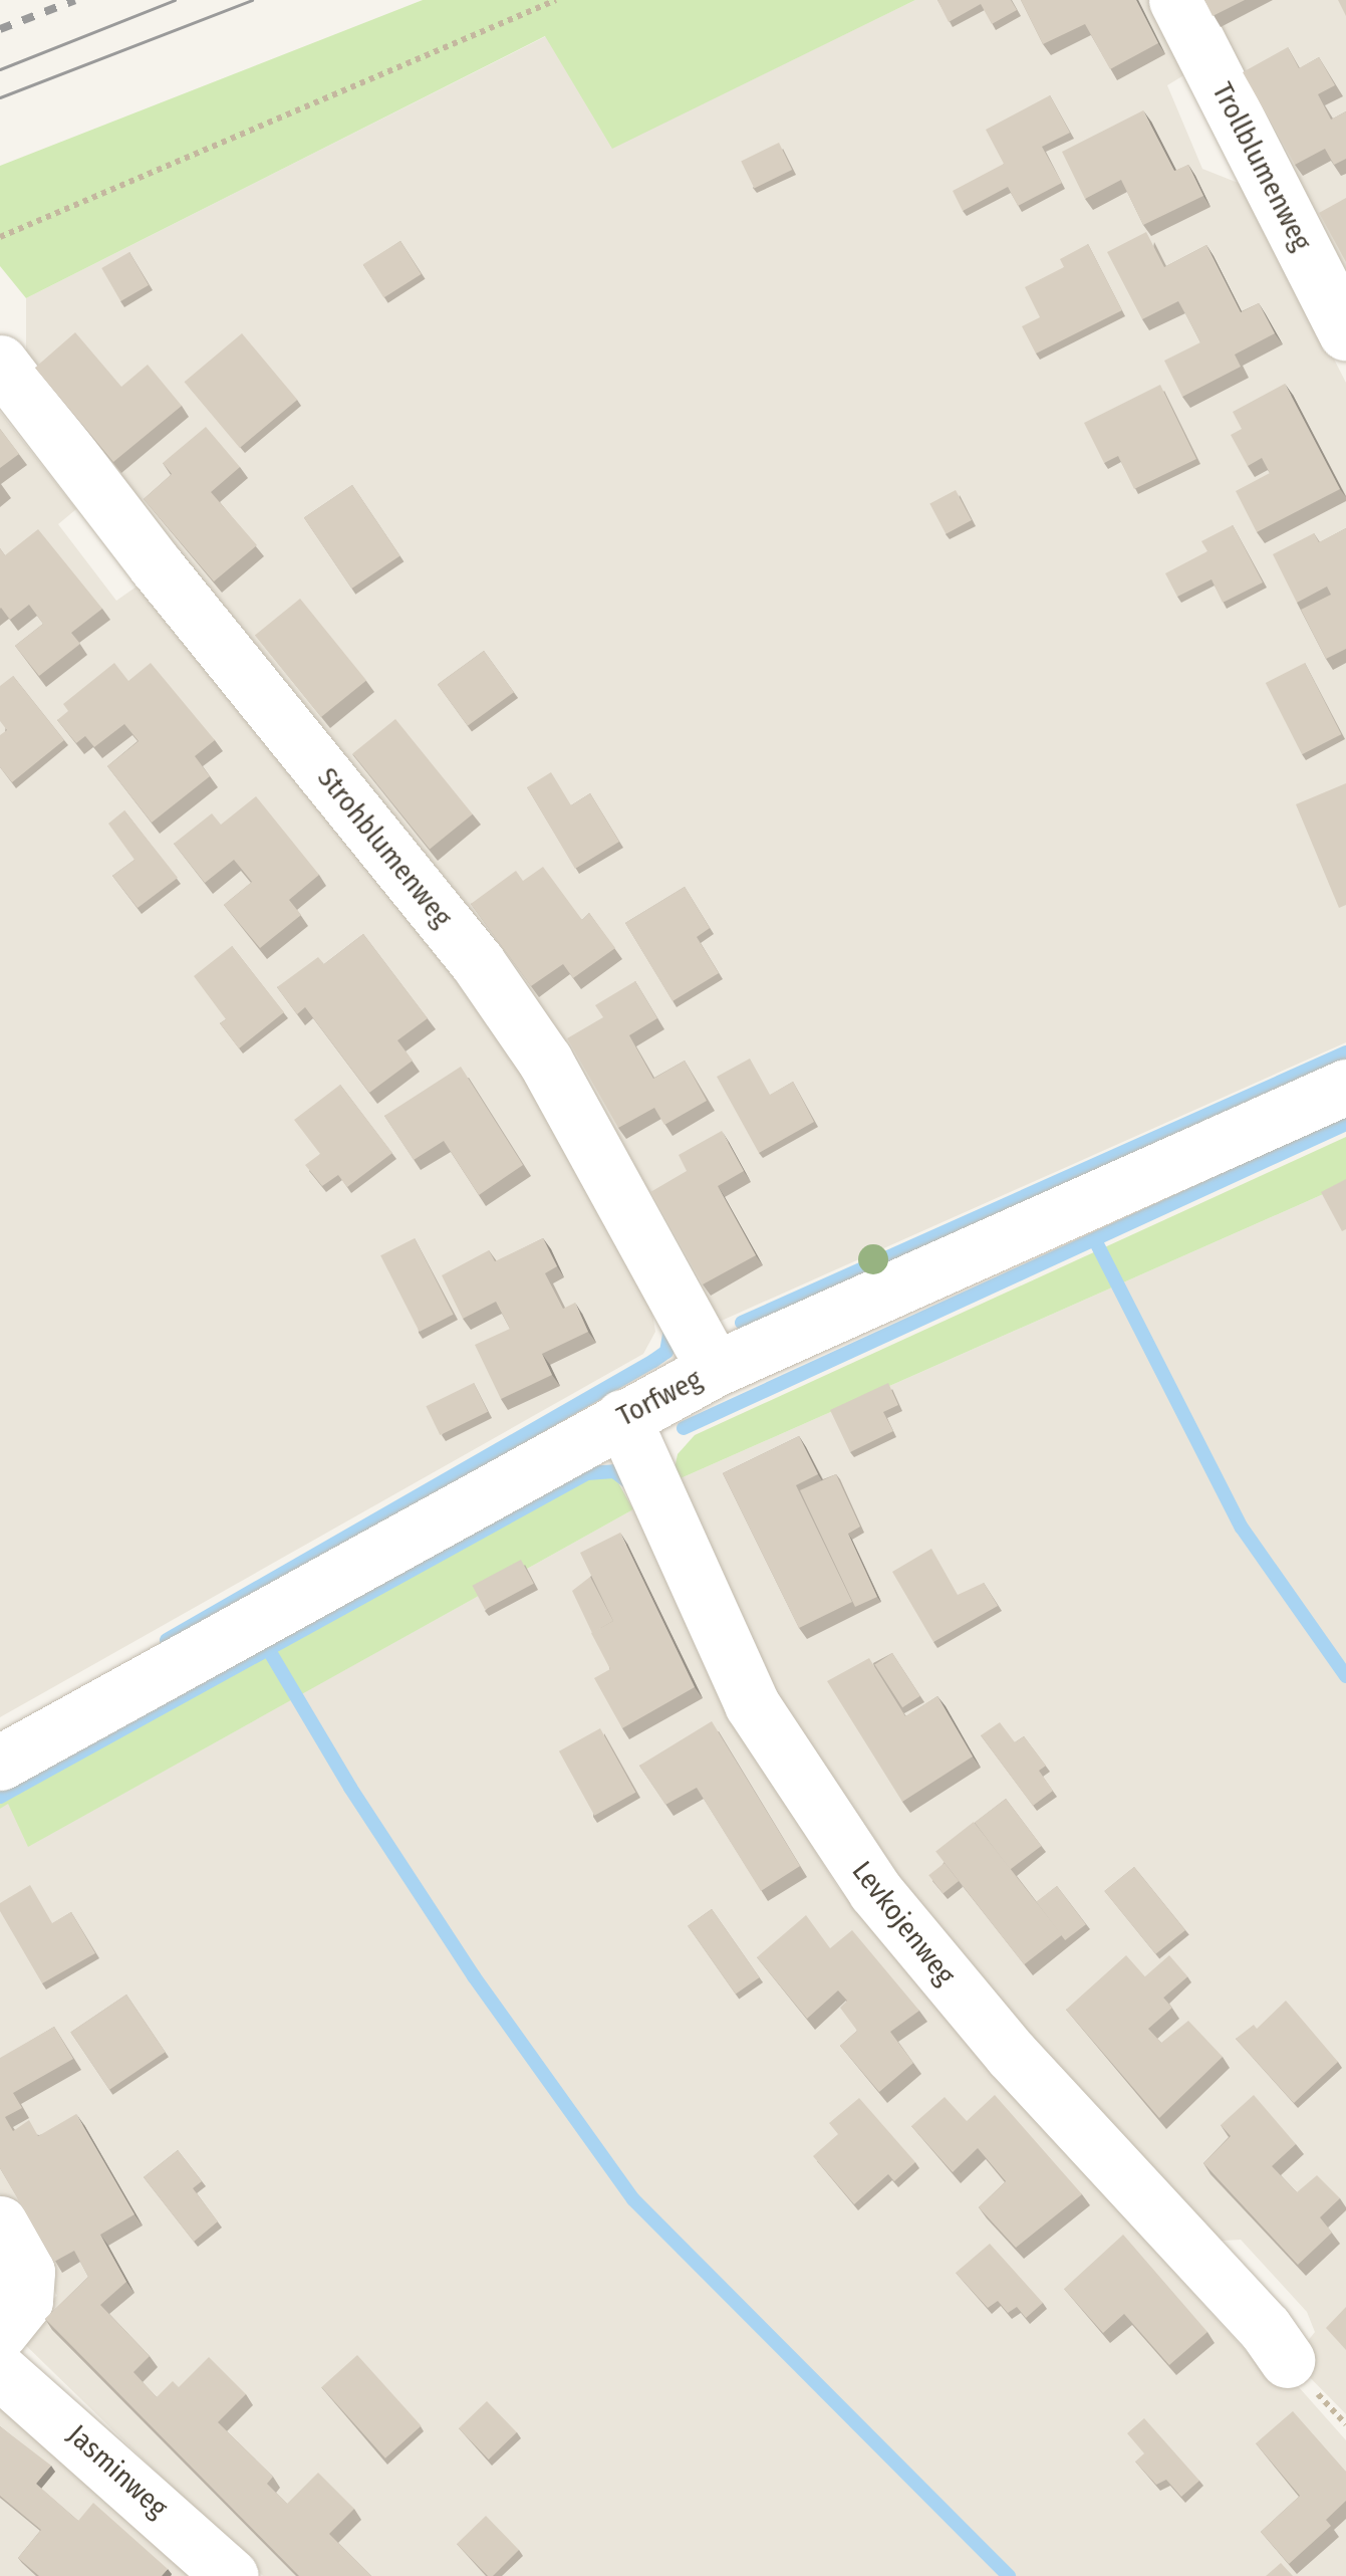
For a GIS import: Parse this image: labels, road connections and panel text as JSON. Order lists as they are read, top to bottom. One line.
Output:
{"streets":{"street":["Trollblumenweg","Strohblumenweg","Torfweg","Levkojenweg","Jasminweg"]},"crossings":[["Strohblumenweg","Torfweg"],["Torfweg","Levkojenweg"]]}
